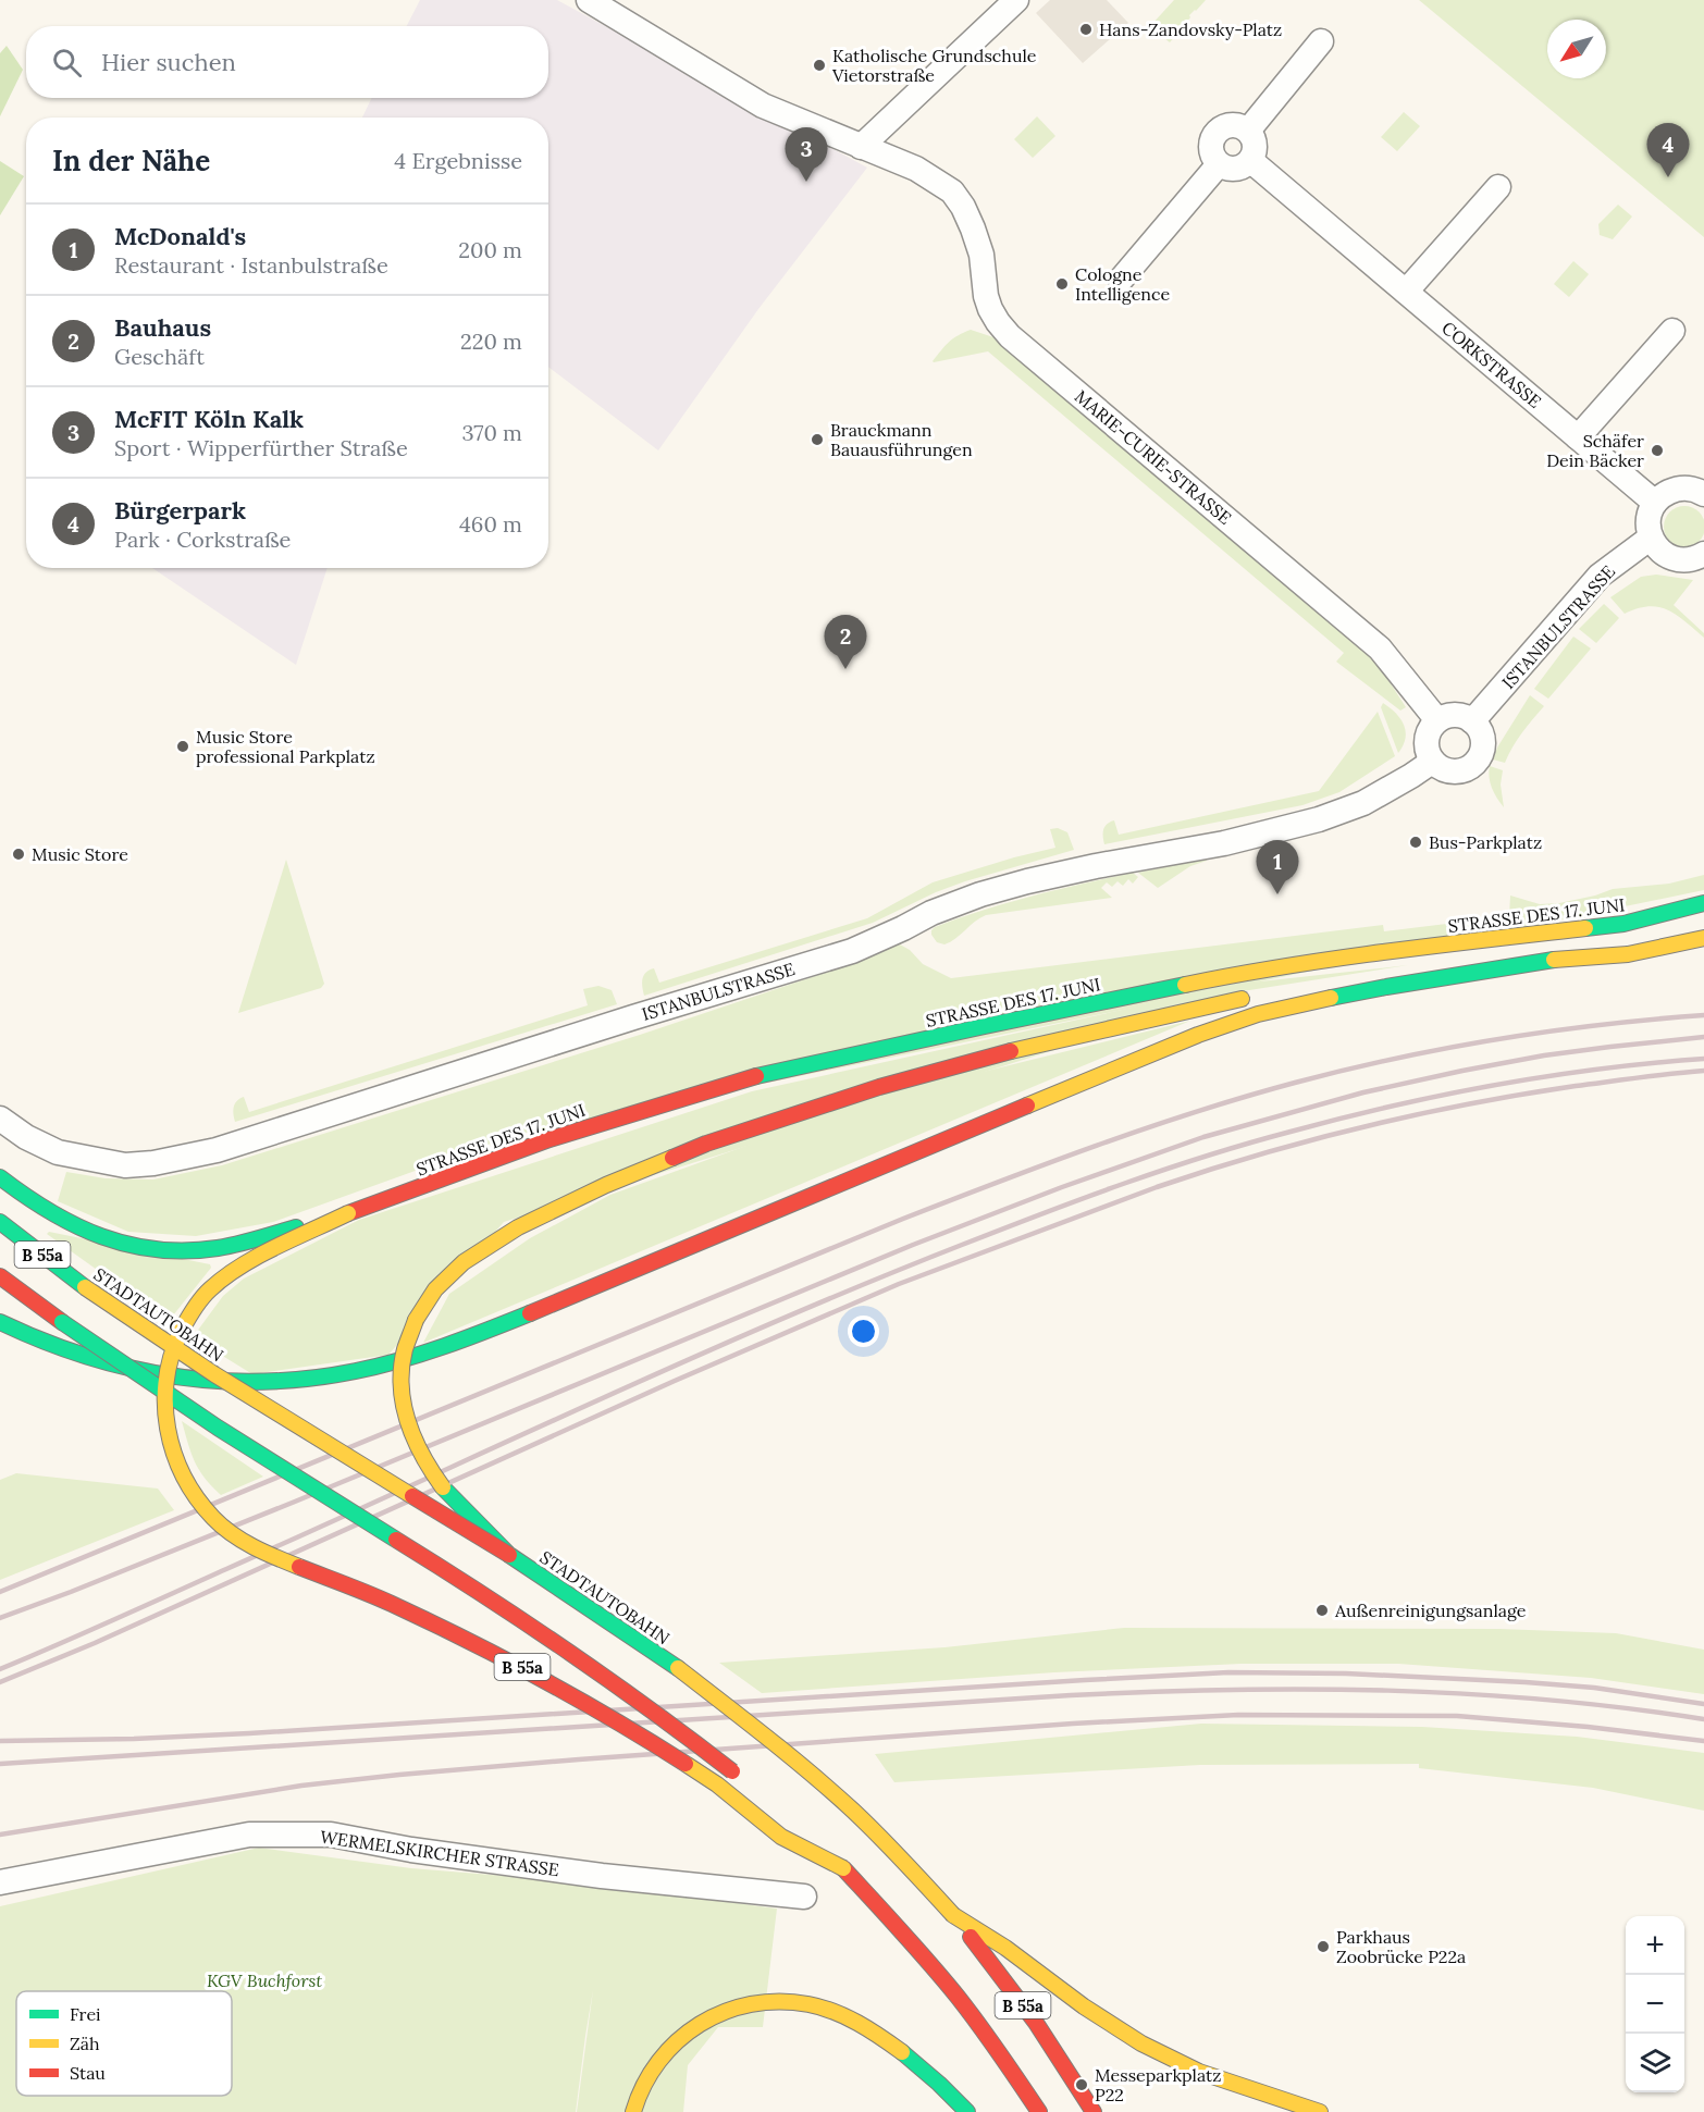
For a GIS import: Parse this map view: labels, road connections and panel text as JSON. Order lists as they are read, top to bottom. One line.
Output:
{"streets":{"main road":["STRASSE DES 17. JUNI","B 55a","STADTAUTOBAHN"],"street":["CORKSTRASSE","MARIE-CURIE-STRASSE","ISTANBULSTRASSE","WERMELSKIRCHER STRASSE"]},"crossings":[["MARIE-CURIE-STRASSE","ISTANBULSTRASSE"],["STRASSE DES 17. JUNI","B 55a"]],"parks":["KGV Buchforst"],"places":["Hans-Zandovsky-Platz","Katholische Grundschule Vietorstraße","Cologne Intelligence","Brauckmann Bauausführungen","Schäfer Dein Bäcker","Music Store professional Parkplatz","Bus-Parkplatz","Music Store","Außenreinigungsanlage","Parkhaus Zoobrücke P22a","Messeparkplatz P22"],"legend":["Frei","Zäh","Stau"],"north":"bottom left","page":{"search":"Hier suchen","heading":["In der Nähe","4 Ergebnisse"],"pins":["4","3","2","1"],"list":[{"mark":"1","name":"McDonald's","note":"Restaurant · Istanbulstraße","value":"200 m"},{"mark":"2","name":"Bauhaus","note":"Geschäft","value":"220 m"},{"mark":"3","name":"McFIT Köln Kalk","note":"Sport · Wipperfürther Straße","value":"370 m"},{"mark":"4","name":"Bürgerpark","note":"Park · Corkstraße","value":"460 m"}],"map_buttons":["+","−"]}}
